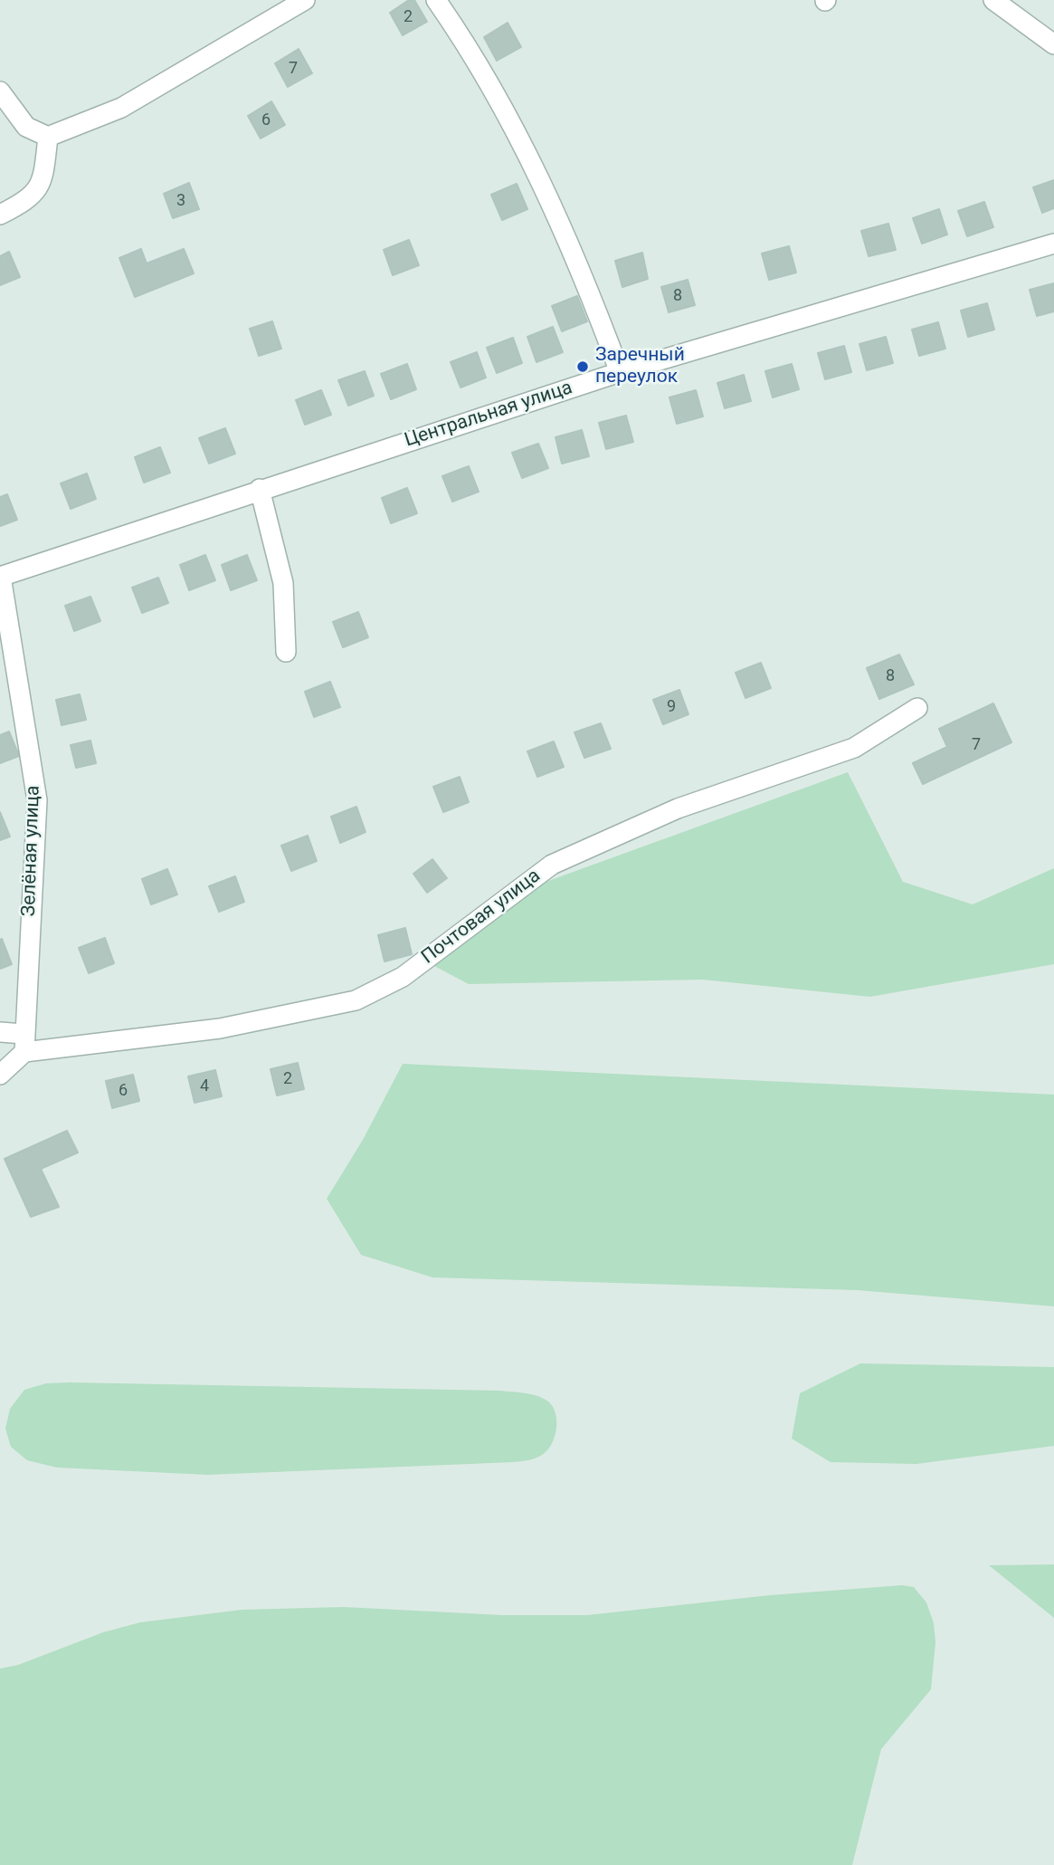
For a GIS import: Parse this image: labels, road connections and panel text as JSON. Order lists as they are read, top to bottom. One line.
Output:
{"streets":{"street":["Центральная улица","Зелёная улица","Почтовая улица"]},"crossings":[["Центральная улица","Зелёная улица"],["Зелёная улица","Почтовая улица"]],"places":["Заречный переулок"],"house_numbers":["2","7","6","3","8","8","9","7","2","4","6"]}
